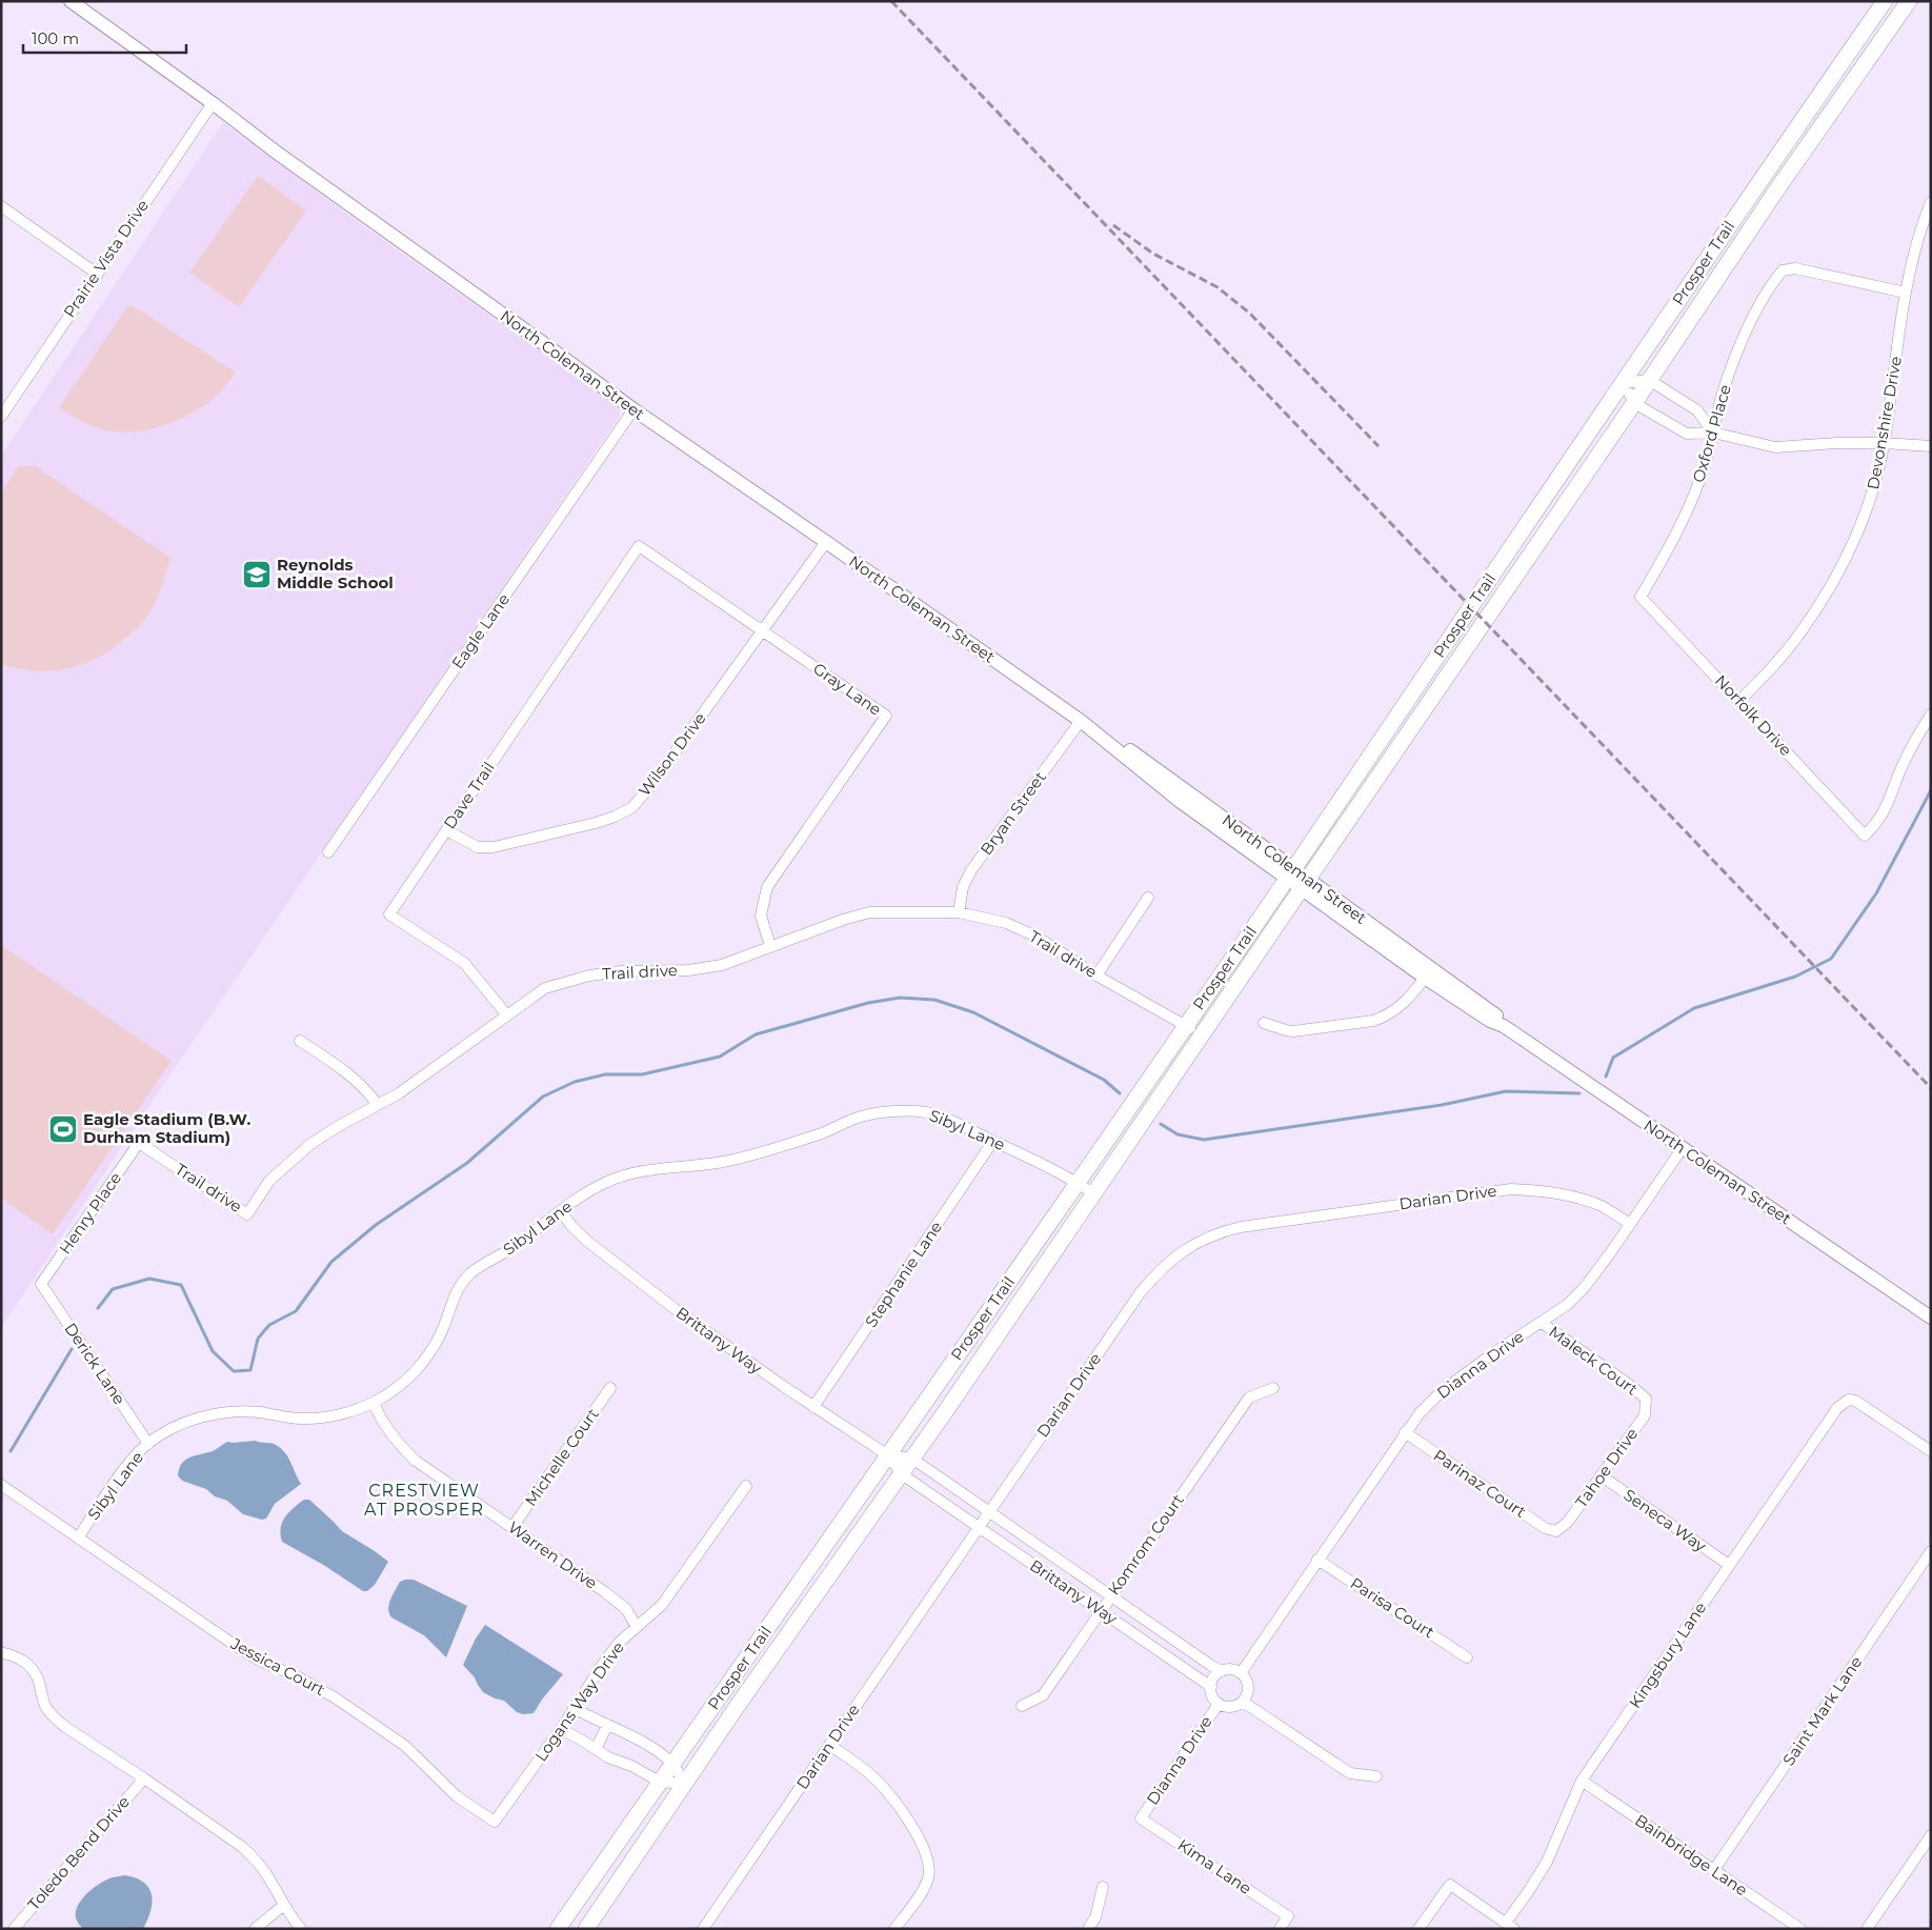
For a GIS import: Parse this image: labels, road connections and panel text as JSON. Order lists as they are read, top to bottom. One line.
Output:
{"streets":{"main road":["Prosper Trail"],"street":["Prairie Vista Drive","North Coleman Street","Devonshire Drive","Oxford Place","Eagle Lane","Gray Lane","Norfolk Drive","Wilson Drive","Dave Trail","Bryan Street","Trail drive","Sibyl Lane","Darian Drive","Henry Place","Stephanie Lane","Brittany Way","Maleck Court","Derick Lane","Dianna Drive","Michelle Court","Tahoe Drive","Parinaz Court","Seneca Way","Komrom Court","Warren Drive","Parisa Court","Kingsbury Lane","Jessica Court","Logans Way Drive","Saint Mark Lane","Toledo Bend Drive","Bainbridge Lane","Kima Lane"]},"crossings":[["Prairie Vista Drive","North Coleman Street"],["Prosper Trail","North Coleman Street"],["Prosper Trail","Trail drive"],["Prosper Trail","Sibyl Lane"],["Prosper Trail","Brittany Way"],["North Coleman Street","Eagle Lane"],["North Coleman Street","Wilson Drive"],["North Coleman Street","Bryan Street"],["North Coleman Street","Dianna Drive"],["Devonshire Drive","Oxford Place"],["Devonshire Drive","Norfolk Drive"],["Oxford Place","Norfolk Drive"],["Gray Lane","Wilson Drive"],["Gray Lane","Dave Trail"],["Gray Lane","Trail drive"],["Wilson Drive","Dave Trail"],["Dave Trail","Trail drive"],["Bryan Street","Trail drive"],["Trail drive","Henry Place"],["Sibyl Lane","Stephanie Lane"],["Sibyl Lane","Brittany Way"],["Sibyl Lane","Derick Lane"],["Sibyl Lane","Warren Drive"],["Sibyl Lane","Jessica Court"],["Darian Drive","Brittany Way"],["Darian Drive","Dianna Drive"],["Henry Place","Derick Lane"],["Stephanie Lane","Brittany Way"],["Brittany Way","Dianna Drive"],["Brittany Way","Komrom Court"],["Maleck Court","Dianna Drive"],["Maleck Court","Tahoe Drive"],["Dianna Drive","Parinaz Court"],["Dianna Drive","Parisa Court"],["Dianna Drive","Kima Lane"],["Michelle Court","Warren Drive"],["Tahoe Drive","Parinaz Court"],["Tahoe Drive","Seneca Way"],["Seneca Way","Kingsbury Lane"],["Warren Drive","Logans Way Drive"],["Kingsbury Lane","Bainbridge Lane"],["Jessica Court","Logans Way Drive"],["Saint Mark Lane","Bainbridge Lane"]],"districts":["CRESTVIEW AT PROSPER"],"places":{"school or university":["Reynolds Middle School"],"sports":["Eagle Stadium (B.W. Durham Stadium)"]},"scale_bar":"100 m"}
